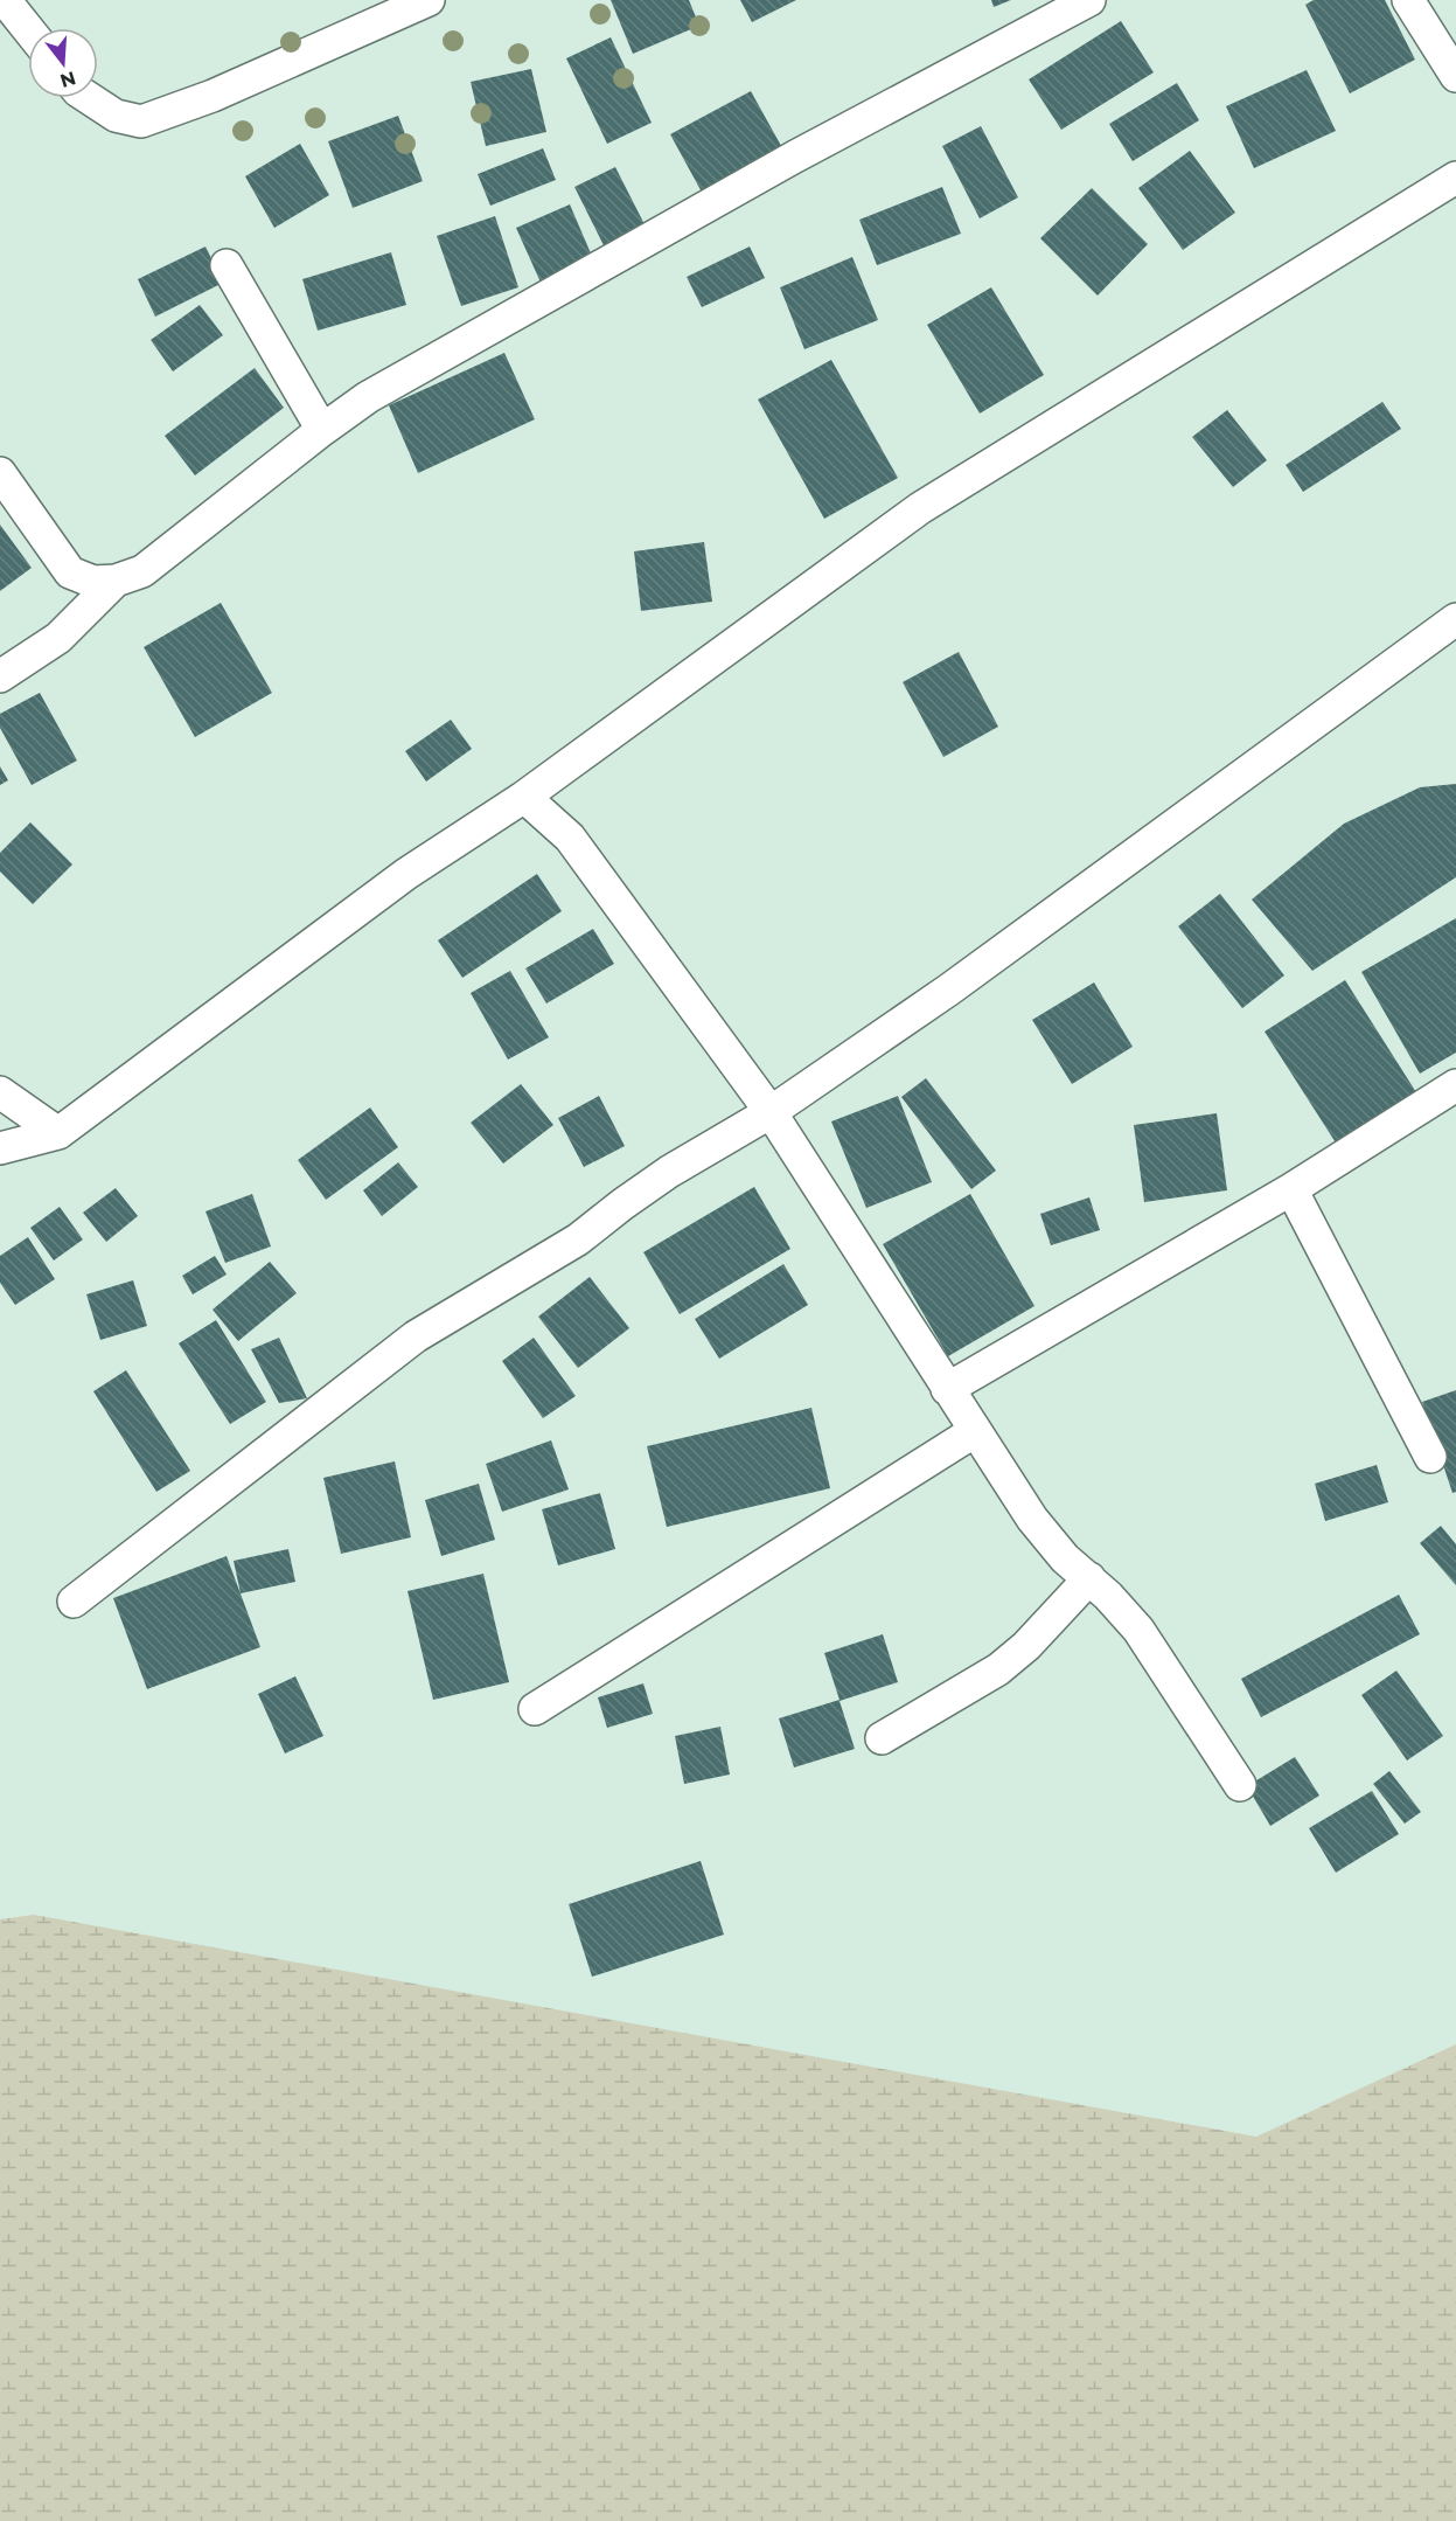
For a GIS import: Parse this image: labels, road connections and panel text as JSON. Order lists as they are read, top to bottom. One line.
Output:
{"north":"bottom"}
